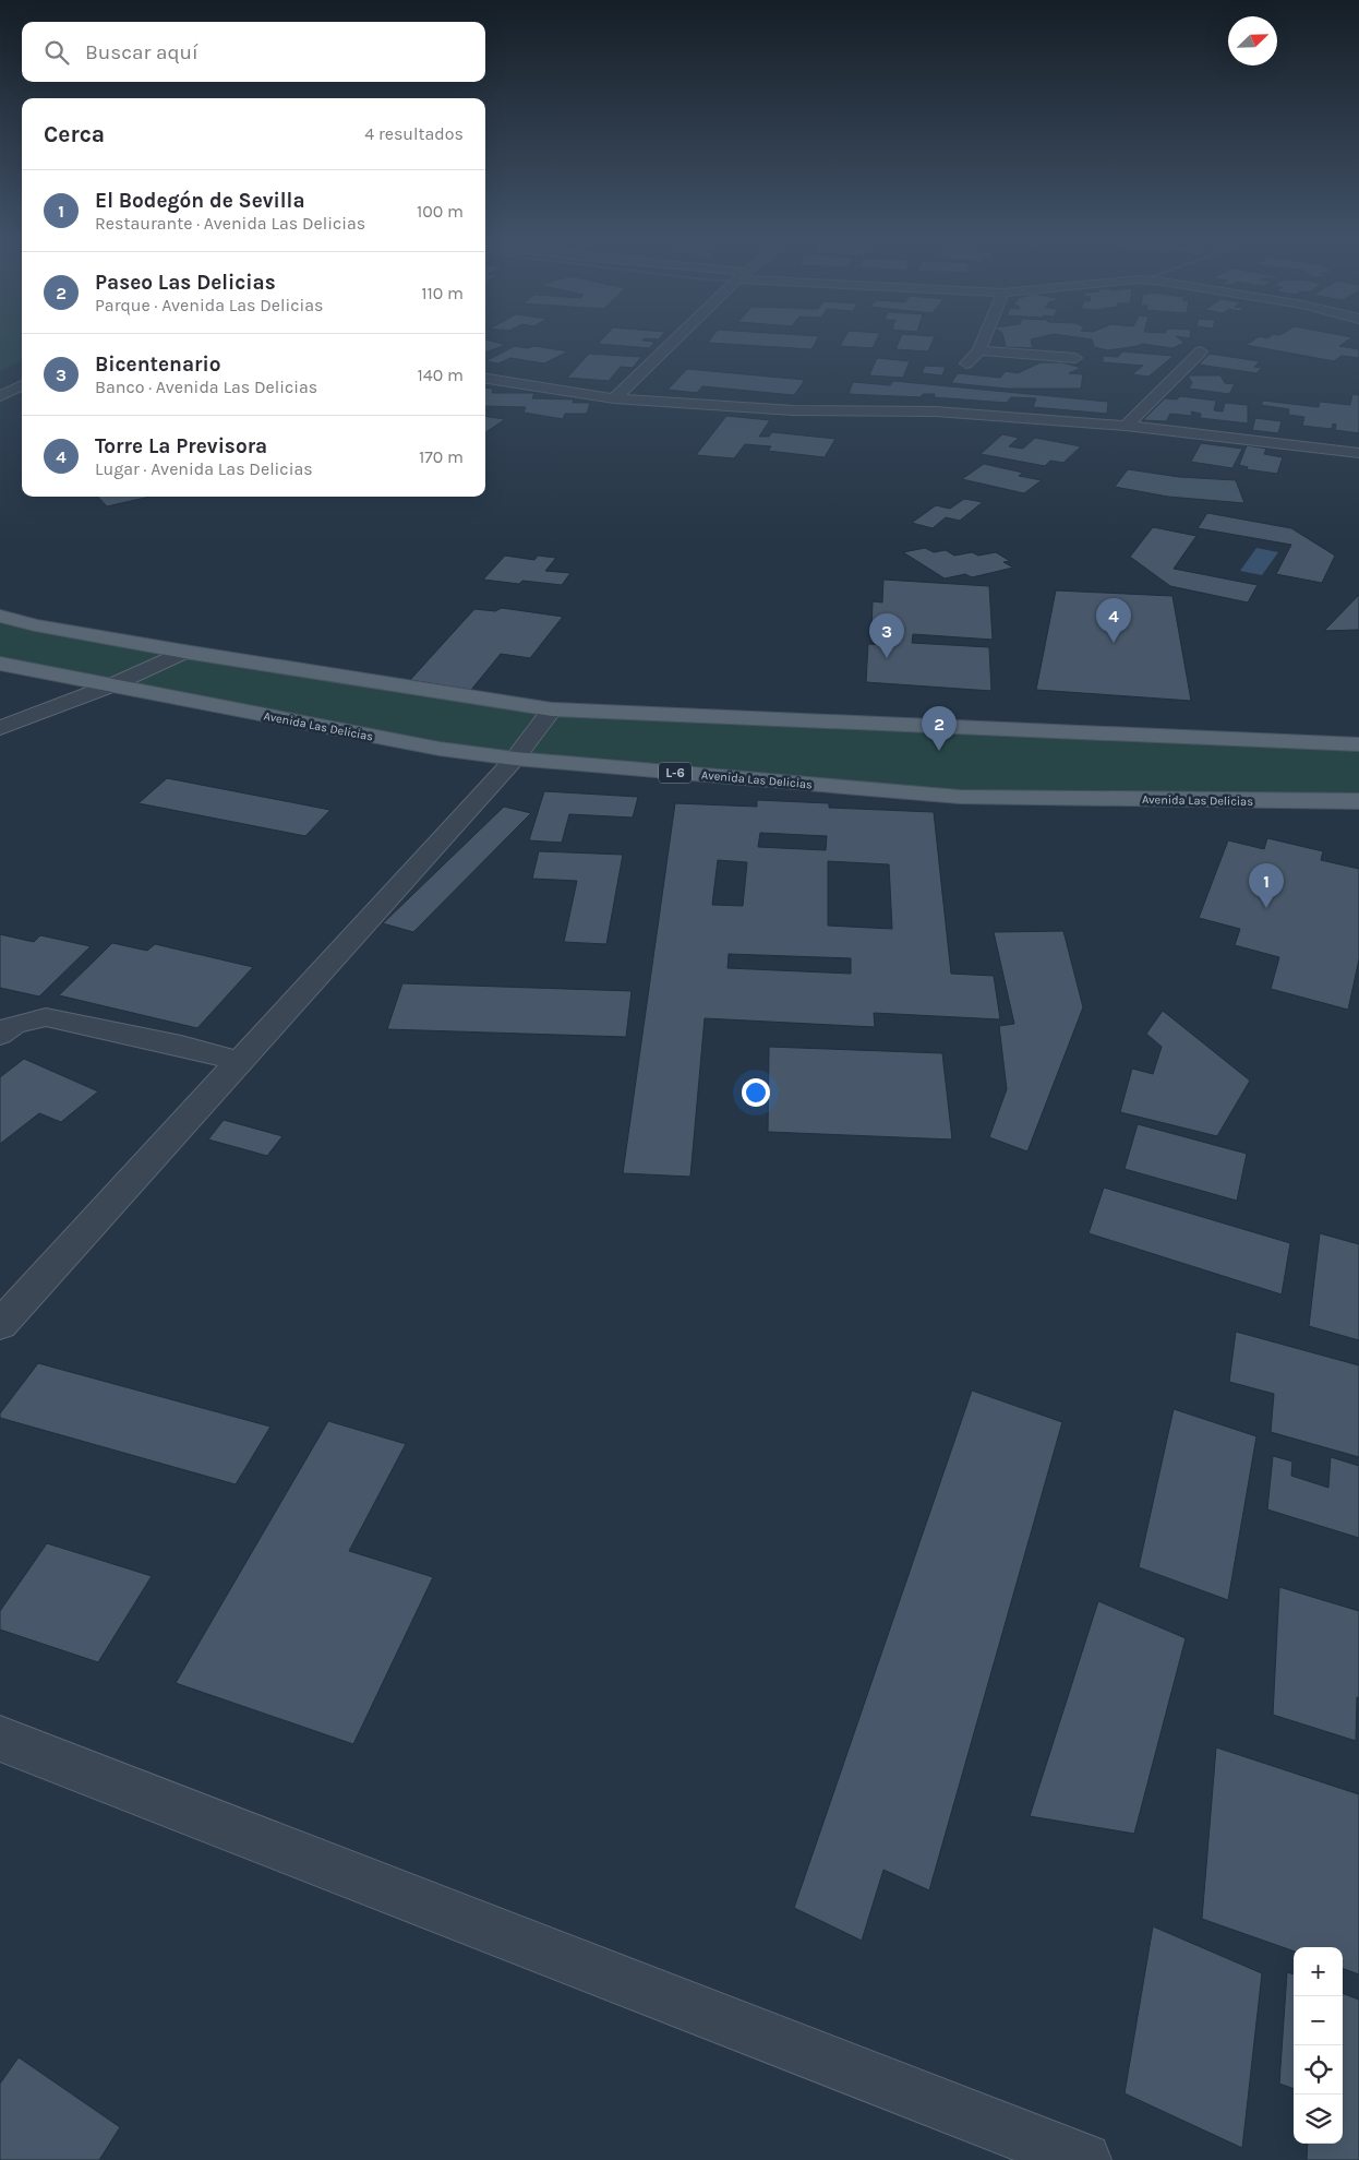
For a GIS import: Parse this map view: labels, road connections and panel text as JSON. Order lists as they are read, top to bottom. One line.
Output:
{"streets":{"main road":["Avenida Las Delicias","L-6"]},"north":"top right","page":{"search":"Buscar aquí","heading":["Cerca","4 resultados"],"list":[{"mark":"1","name":"El Bodegón de Sevilla","note":"Restaurante · Avenida Las Delicias","value":"100 m"},{"mark":"2","name":"Paseo Las Delicias","note":"Parque · Avenida Las Delicias","value":"110 m"},{"mark":"3","name":"Bicentenario","note":"Banco · Avenida Las Delicias","value":"140 m"},{"mark":"4","name":"Torre La Previsora","note":"Lugar · Avenida Las Delicias","value":"170 m"}],"pins":["4","3","2","1"],"map_buttons":["+","−"]}}
